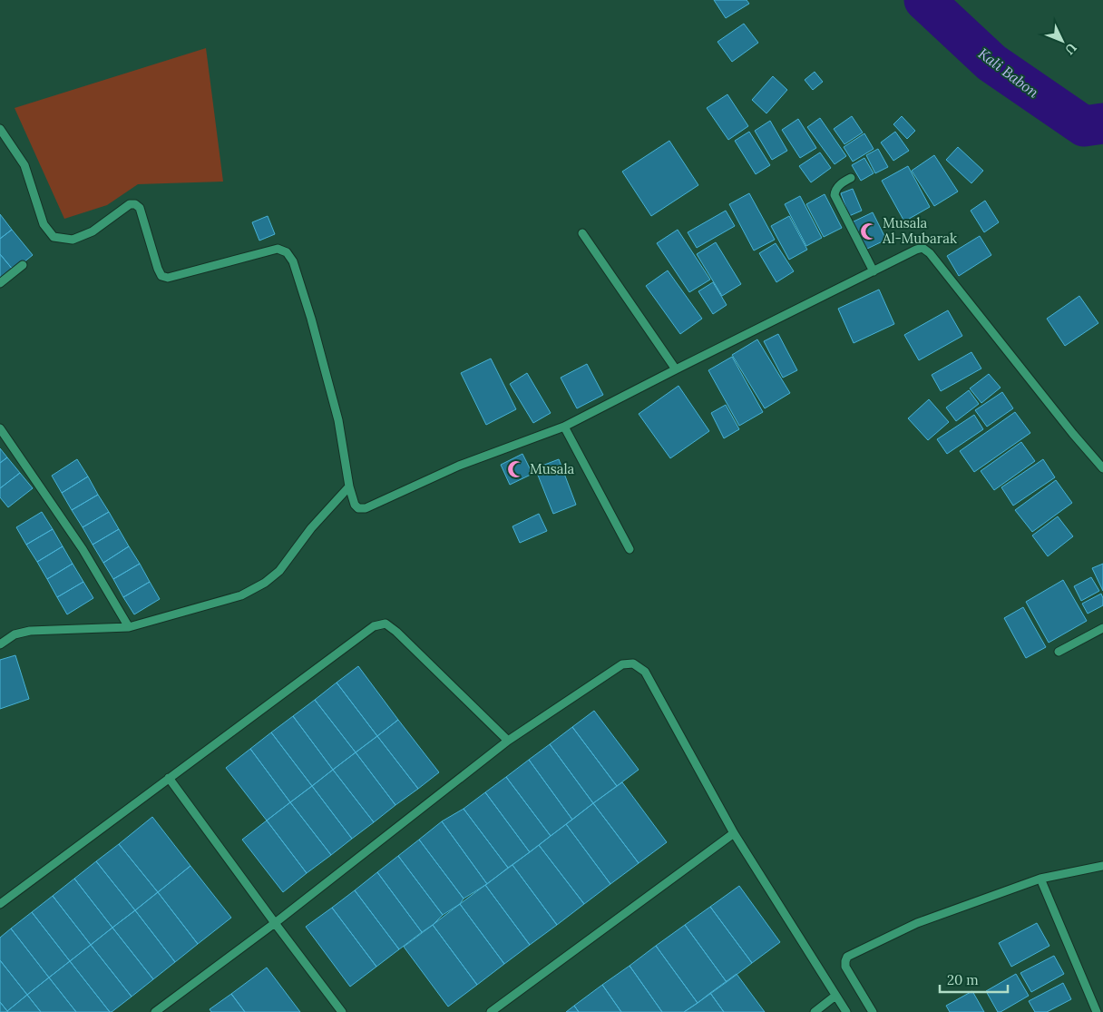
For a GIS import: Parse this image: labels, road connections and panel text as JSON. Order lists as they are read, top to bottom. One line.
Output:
{"water":["Kali Babon"],"places":{"mosque":["Musala Al-Mubarak","Musala"]},"scale_bar":"20 m","north":"bottom right"}
